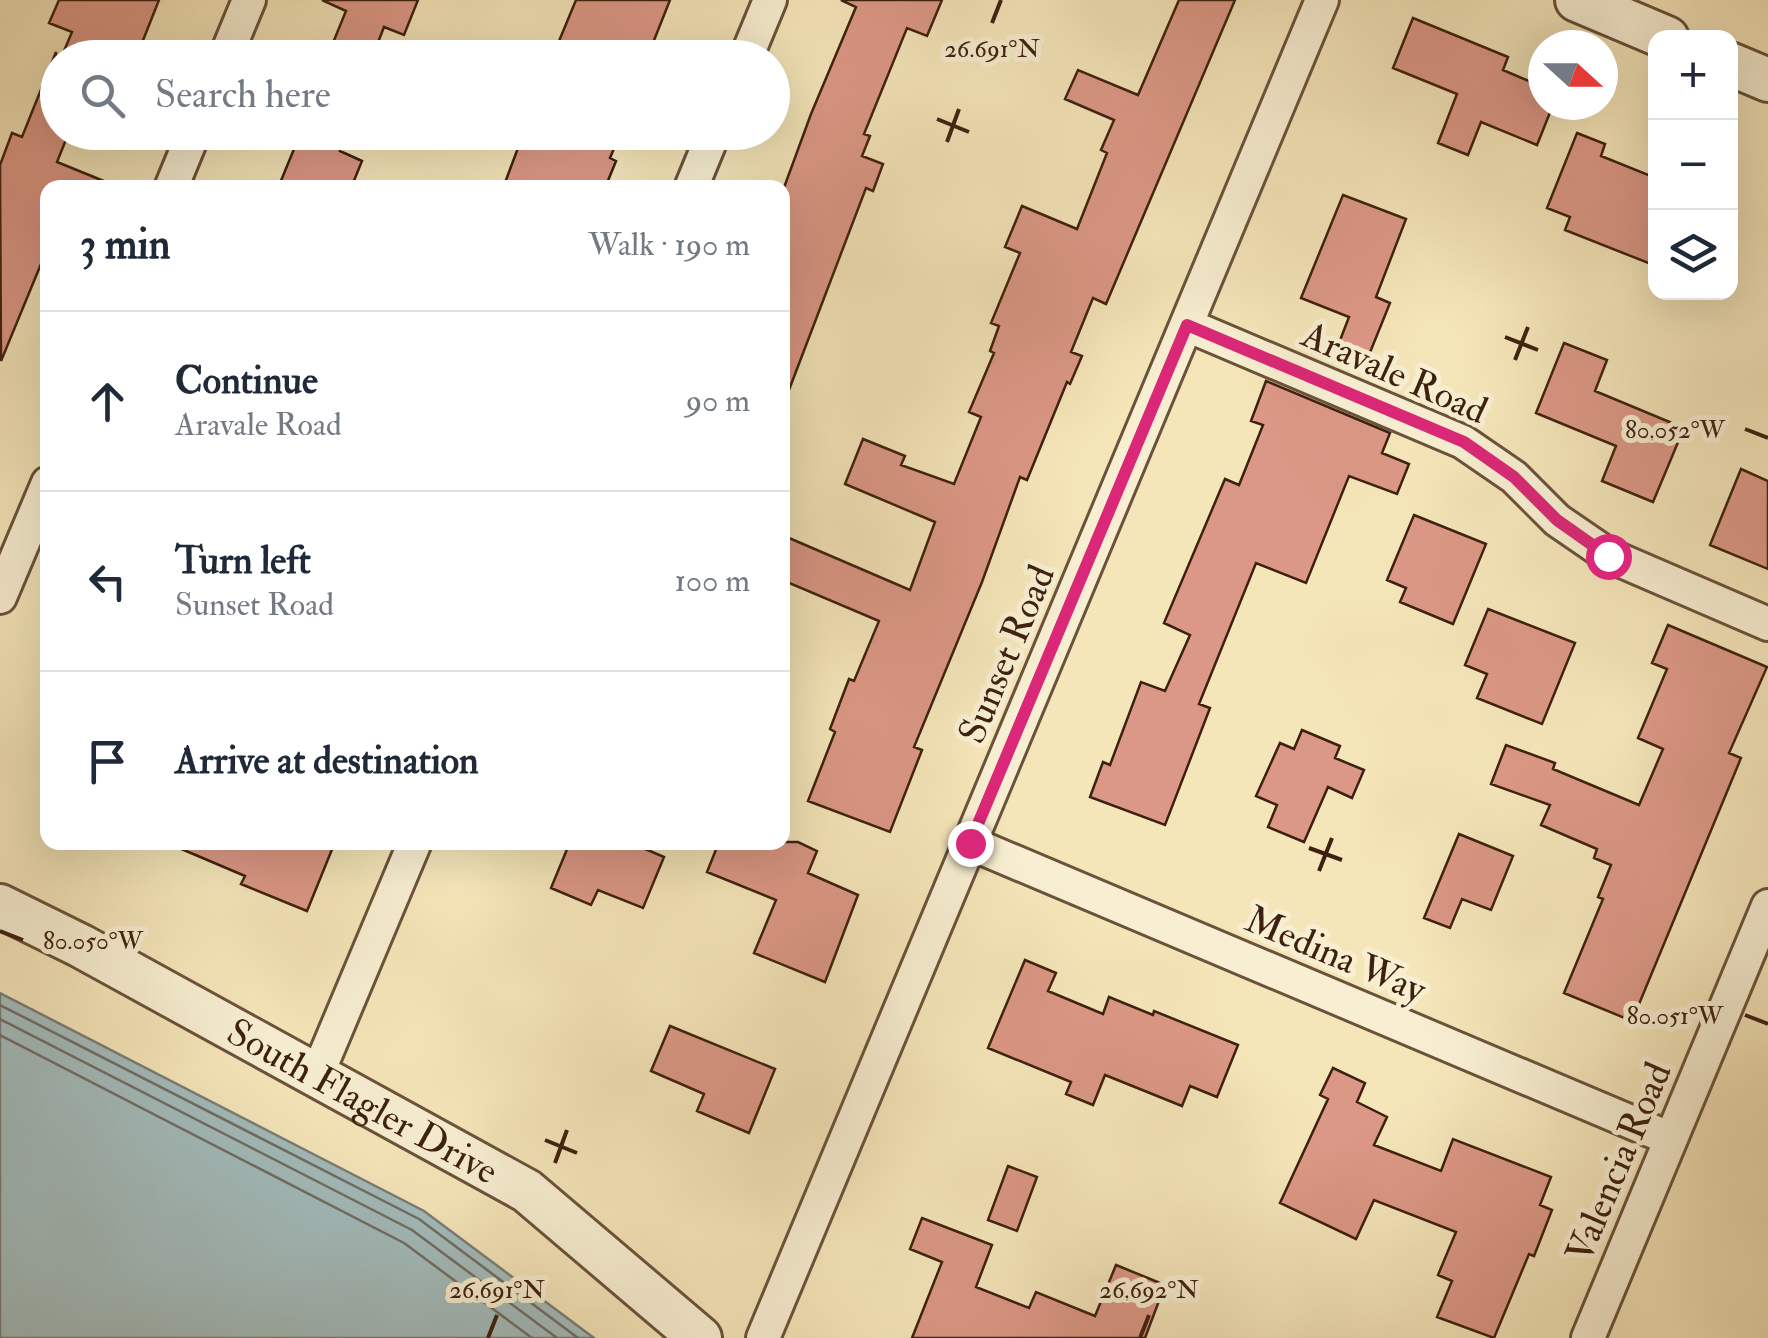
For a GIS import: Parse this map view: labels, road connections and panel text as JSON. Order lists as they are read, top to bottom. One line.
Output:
{"streets":{"street":["Aravale Road","Sunset Road","Medina Way","South Flagler Drive","Valencia Road"]},"crossings":[["Aravale Road","Sunset Road"],["Sunset Road","Medina Way"],["Medina Way","Valencia Road"]],"north":"right","page":{"map_buttons":["+","−"],"search":"Search here","heading":["3 min","Walk · 190 m"],"list":[["Continue","Aravale Road","90 m"],["Turn left","Sunset Road","100 m"],"Arrive at destination"]},"coordinates":["26.691°N","80.052°W","80.050°W","80.051°W","26.692°N"]}
